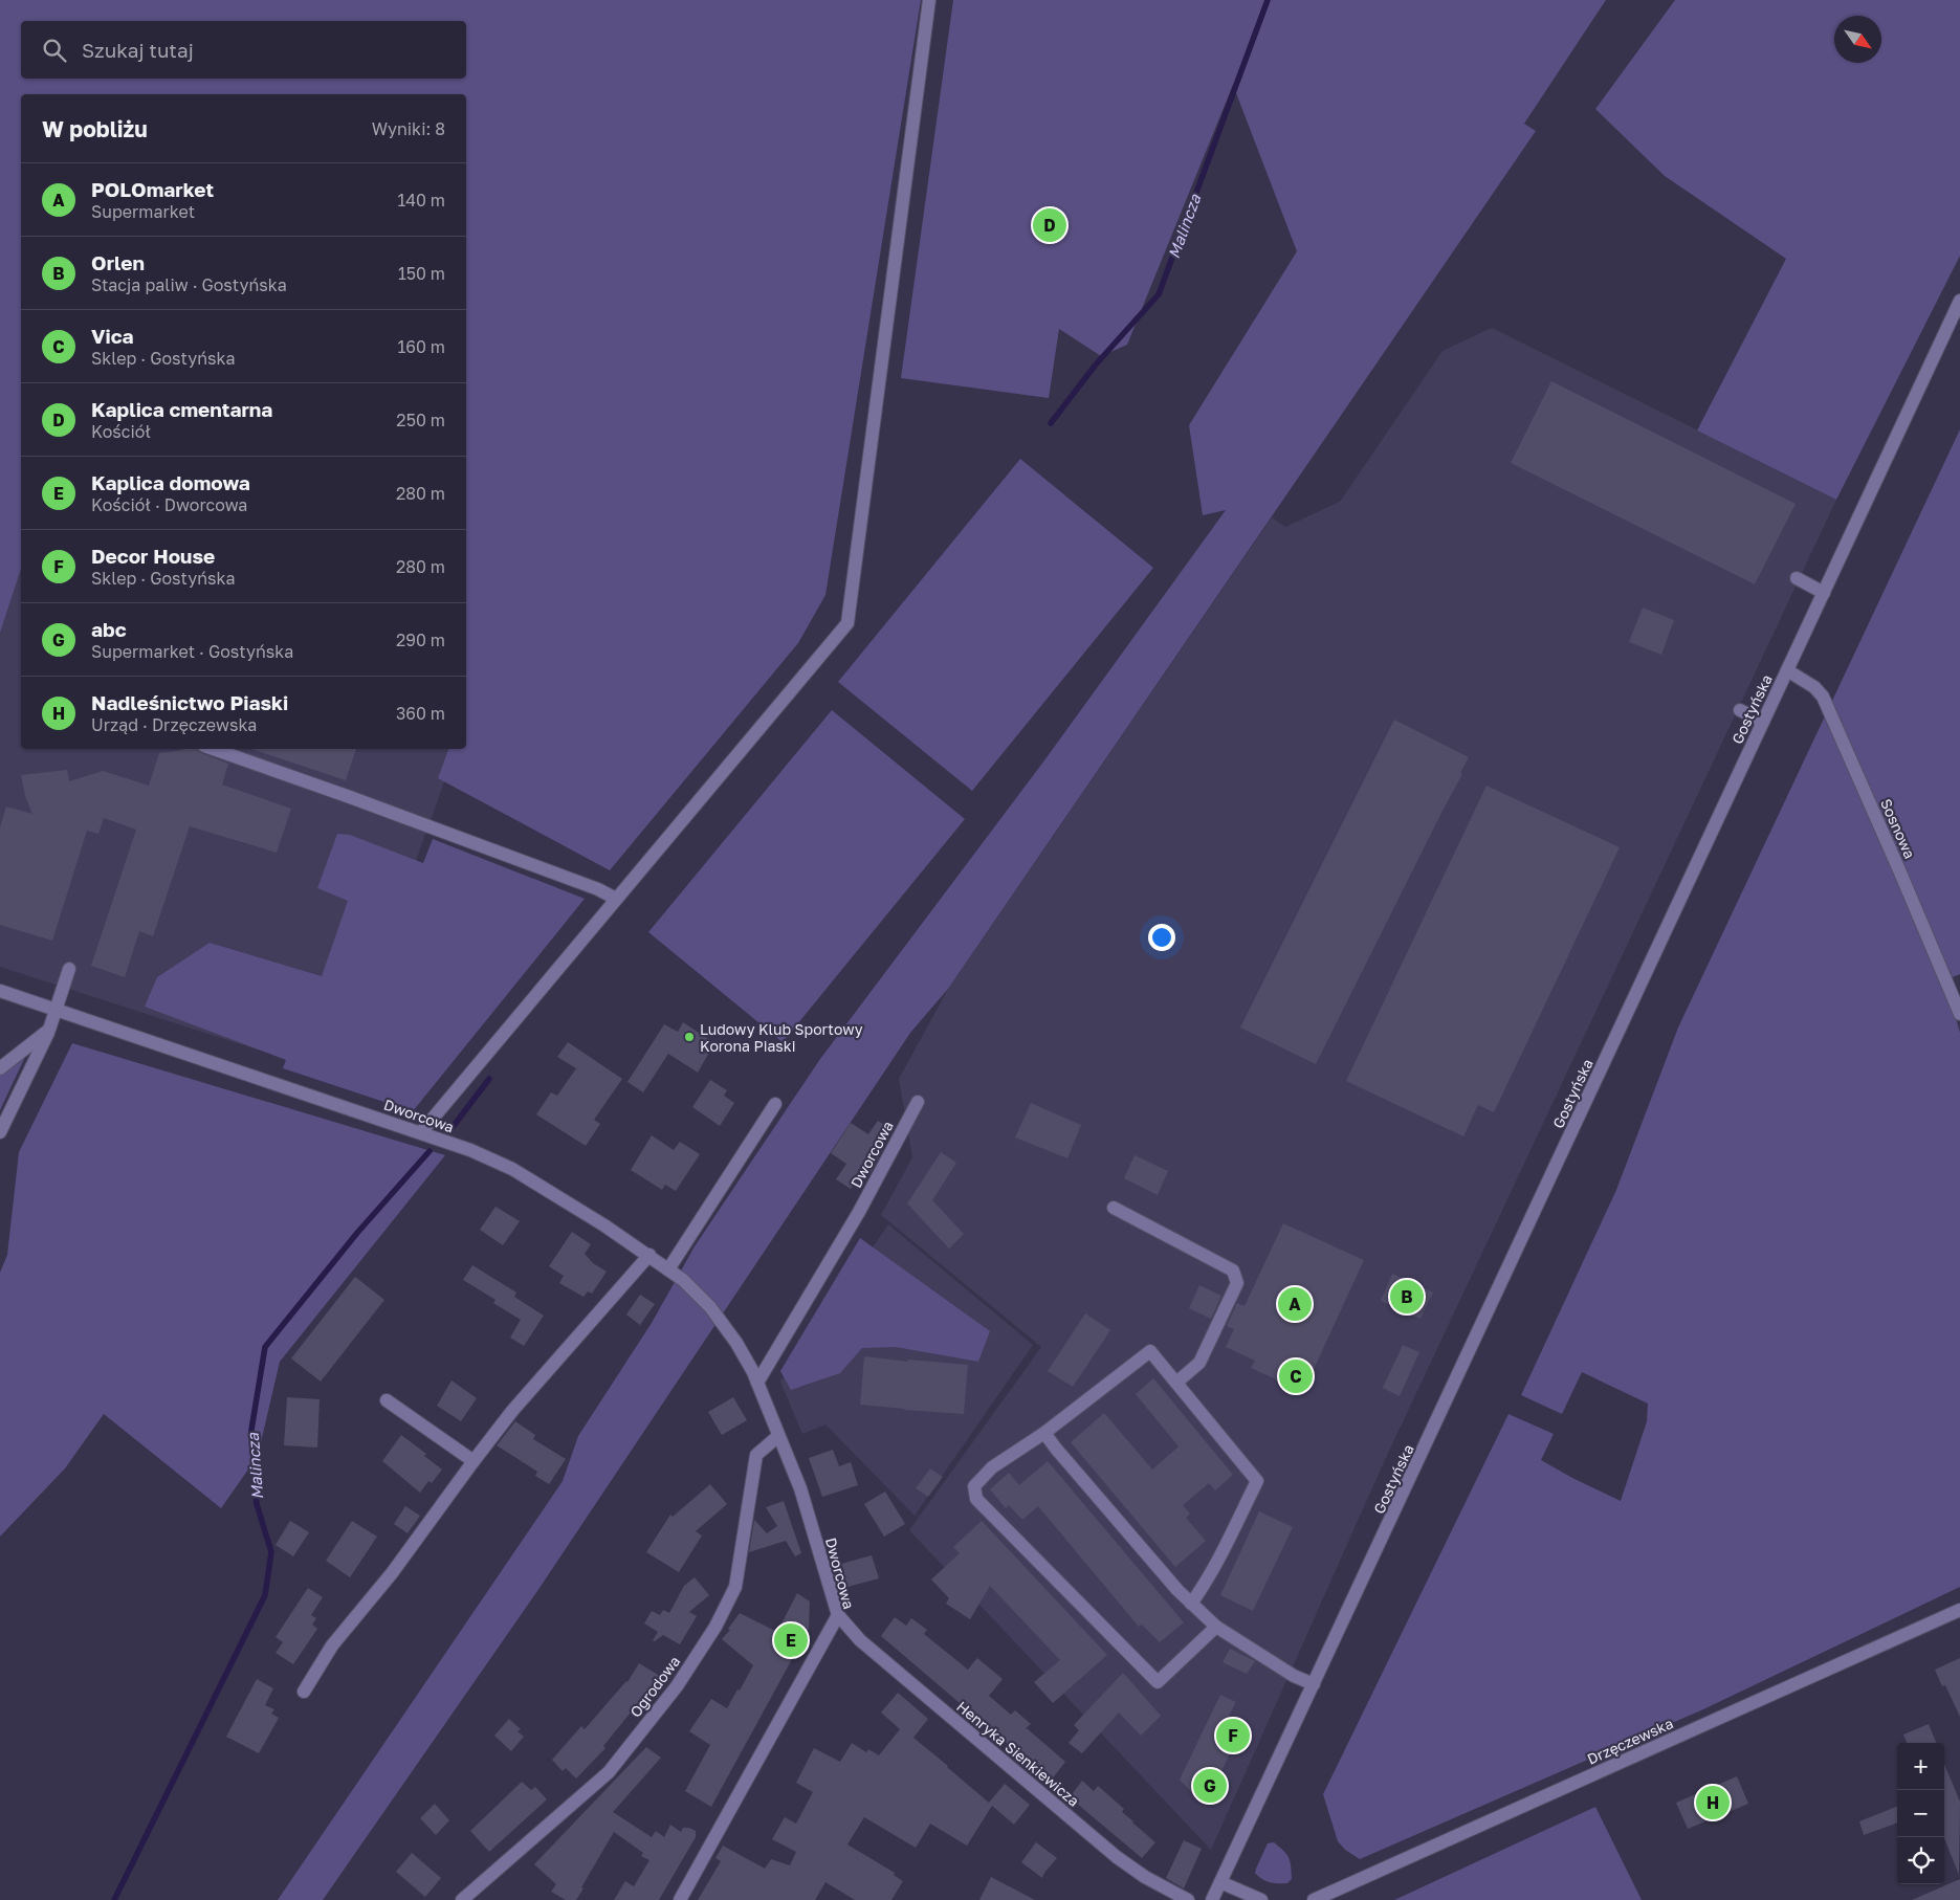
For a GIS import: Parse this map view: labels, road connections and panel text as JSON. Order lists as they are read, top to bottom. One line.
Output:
{"streets":{"street":["Gostyńska","Sosnowa","Dworcowa","Ogrodowa","Drzęczewska","Henryka Sienkiewicza"]},"crossings":[["Gostyńska","Sosnowa"],["Dworcowa","Ogrodowa"],["Dworcowa","Henryka Sienkiewicza"]],"water":["Malincza"],"places":["Ludowy Klub Sportowy Korona Piaski"],"north":"bottom right","page":{"search":"Szukaj tutaj","heading":["W pobliżu","Wyniki: 8"],"list":[{"mark":"A","name":"POLOmarket","note":"Supermarket","value":"140 m"},{"mark":"B","name":"Orlen","note":"Stacja paliw · Gostyńska","value":"150 m"},{"mark":"C","name":"Vica","note":"Sklep · Gostyńska","value":"160 m"},{"mark":"D","name":"Kaplica cmentarna","note":"Kościół","value":"250 m"},{"mark":"E","name":"Kaplica domowa","note":"Kościół · Dworcowa","value":"280 m"},{"mark":"F","name":"Decor House","note":"Sklep · Gostyńska","value":"280 m"},{"mark":"G","name":"abc","note":"Supermarket · Gostyńska","value":"290 m"},{"mark":"H","name":"Nadleśnictwo Piaski","note":"Urząd · Drzęczewska","value":"360 m"}],"pins":["D","B","A","C","E","F","G","H"],"map_buttons":["+","−"]}}
